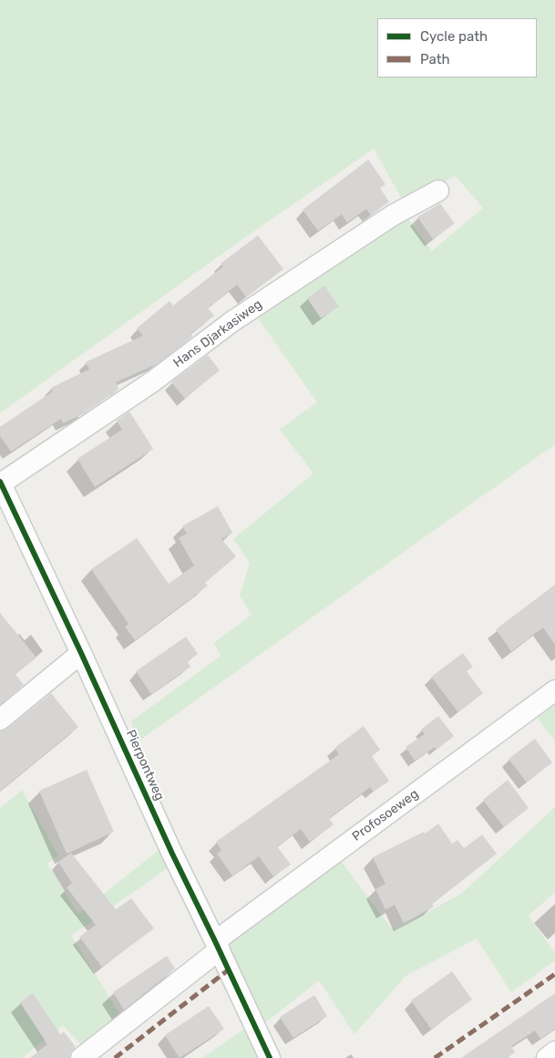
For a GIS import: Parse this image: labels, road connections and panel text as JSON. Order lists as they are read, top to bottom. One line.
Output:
{"streets":{"street":["Hans Djarkasiweg","Pierpontweg","Profosoeweg"]},"crossings":[["Hans Djarkasiweg","Pierpontweg"],["Pierpontweg","Profosoeweg"]],"legend":["Cycle path","Path"]}
